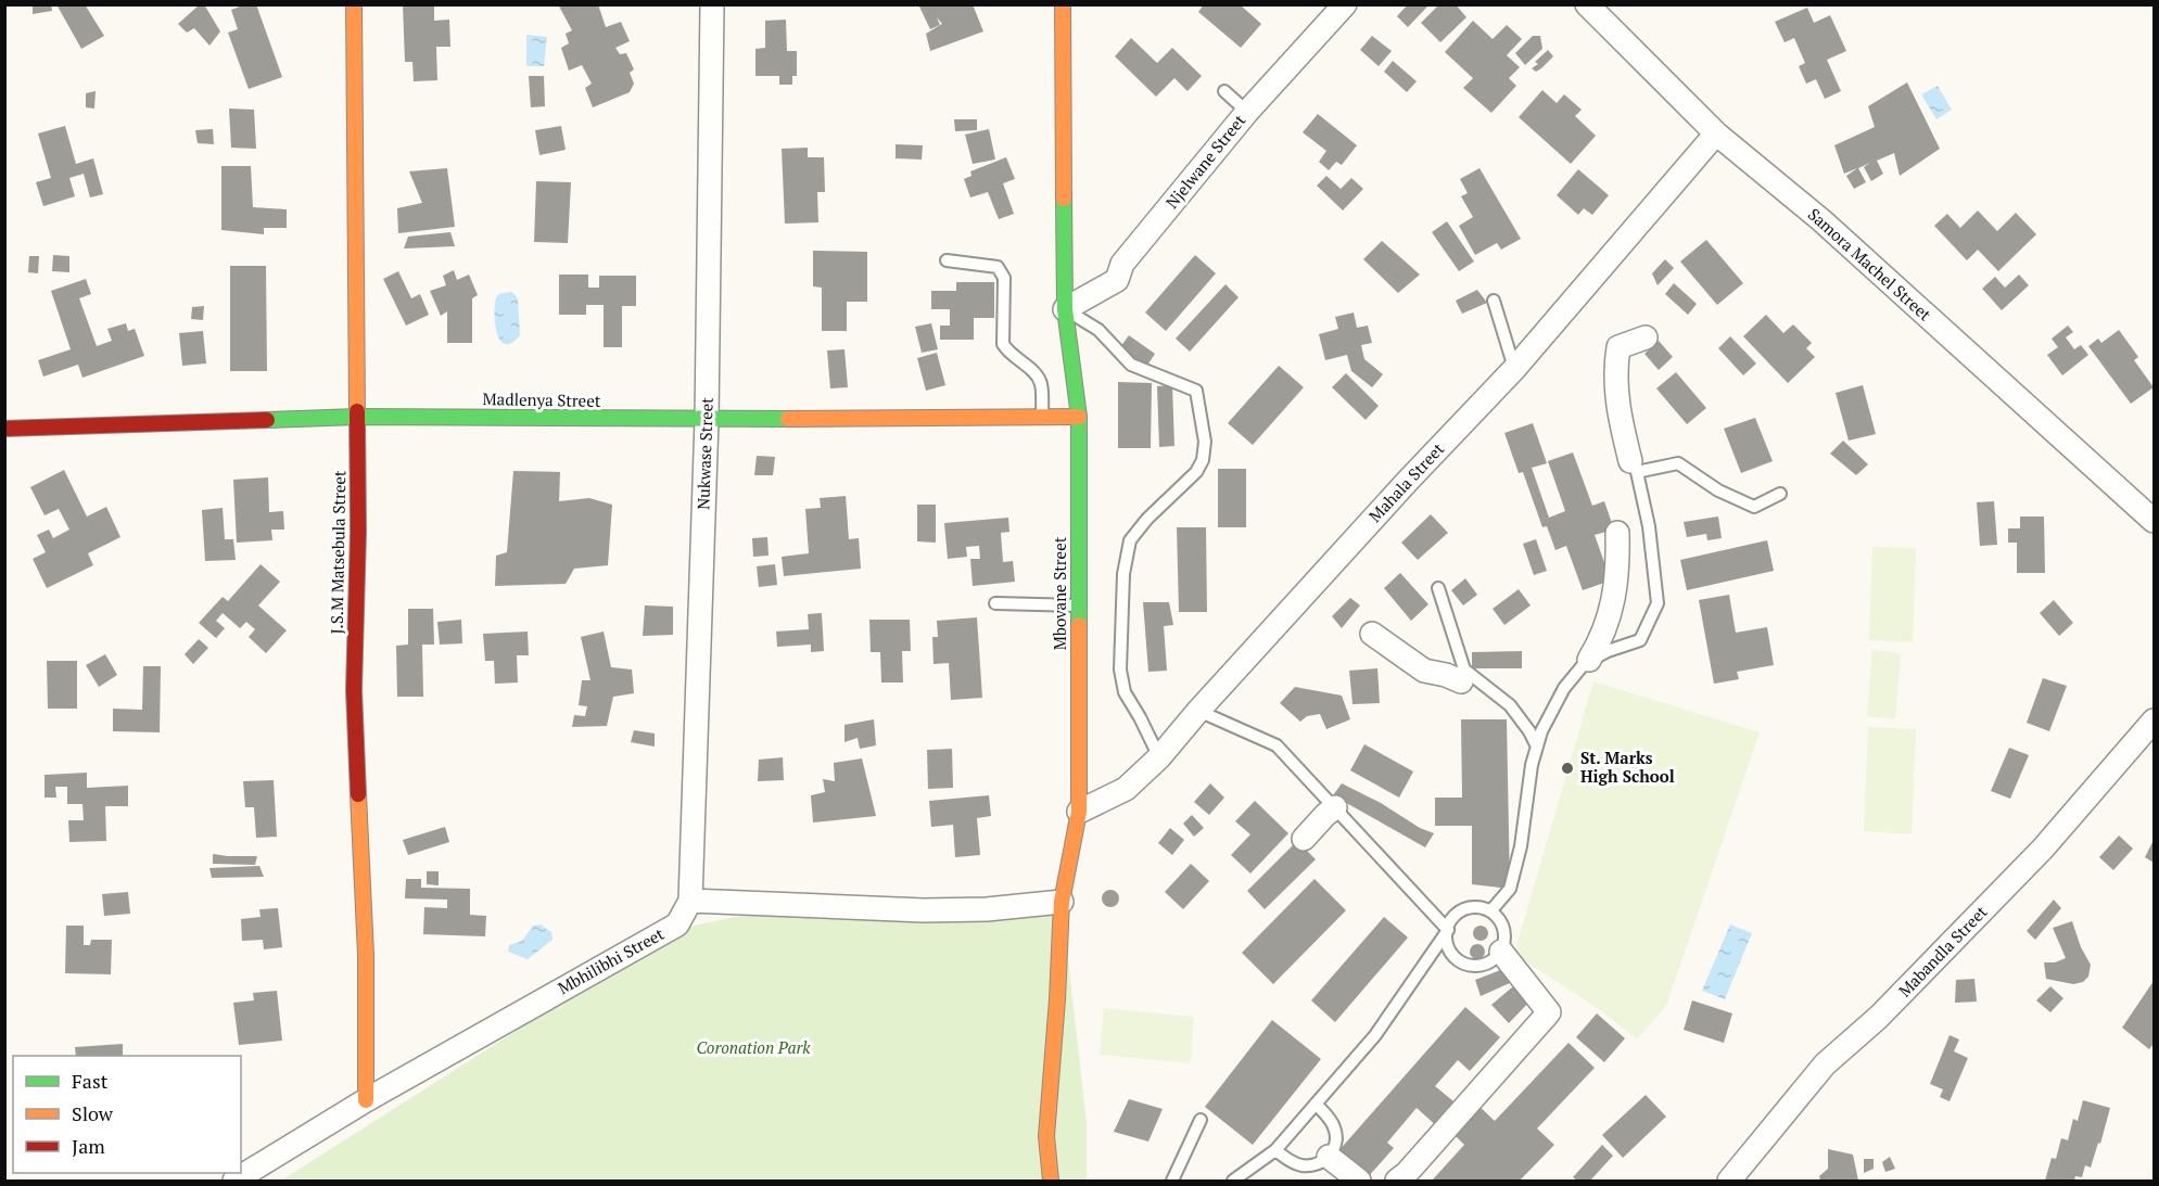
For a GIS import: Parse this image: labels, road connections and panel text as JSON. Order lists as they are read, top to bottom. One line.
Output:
{"streets":{"street":["Njelwane Street","Samora Machel Street","Madlenya Street","Nukwase Street","Mahala Street","J.S.M Matsebula Street","Mbovane Street","Mabandla Street","Mbhilibhi Street"]},"crossings":[["Njelwane Street","Mbovane Street"],["Samora Machel Street","Mahala Street"],["Madlenya Street","Nukwase Street"],["Madlenya Street","J.S.M Matsebula Street"],["Madlenya Street","Mbovane Street"],["Nukwase Street","Mbhilibhi Street"],["Mahala Street","Mbovane Street"],["J.S.M Matsebula Street","Mbhilibhi Street"]],"parks":["Coronation Park"],"places":["St. Marks High School"],"legend":["Fast","Slow","Jam"]}
